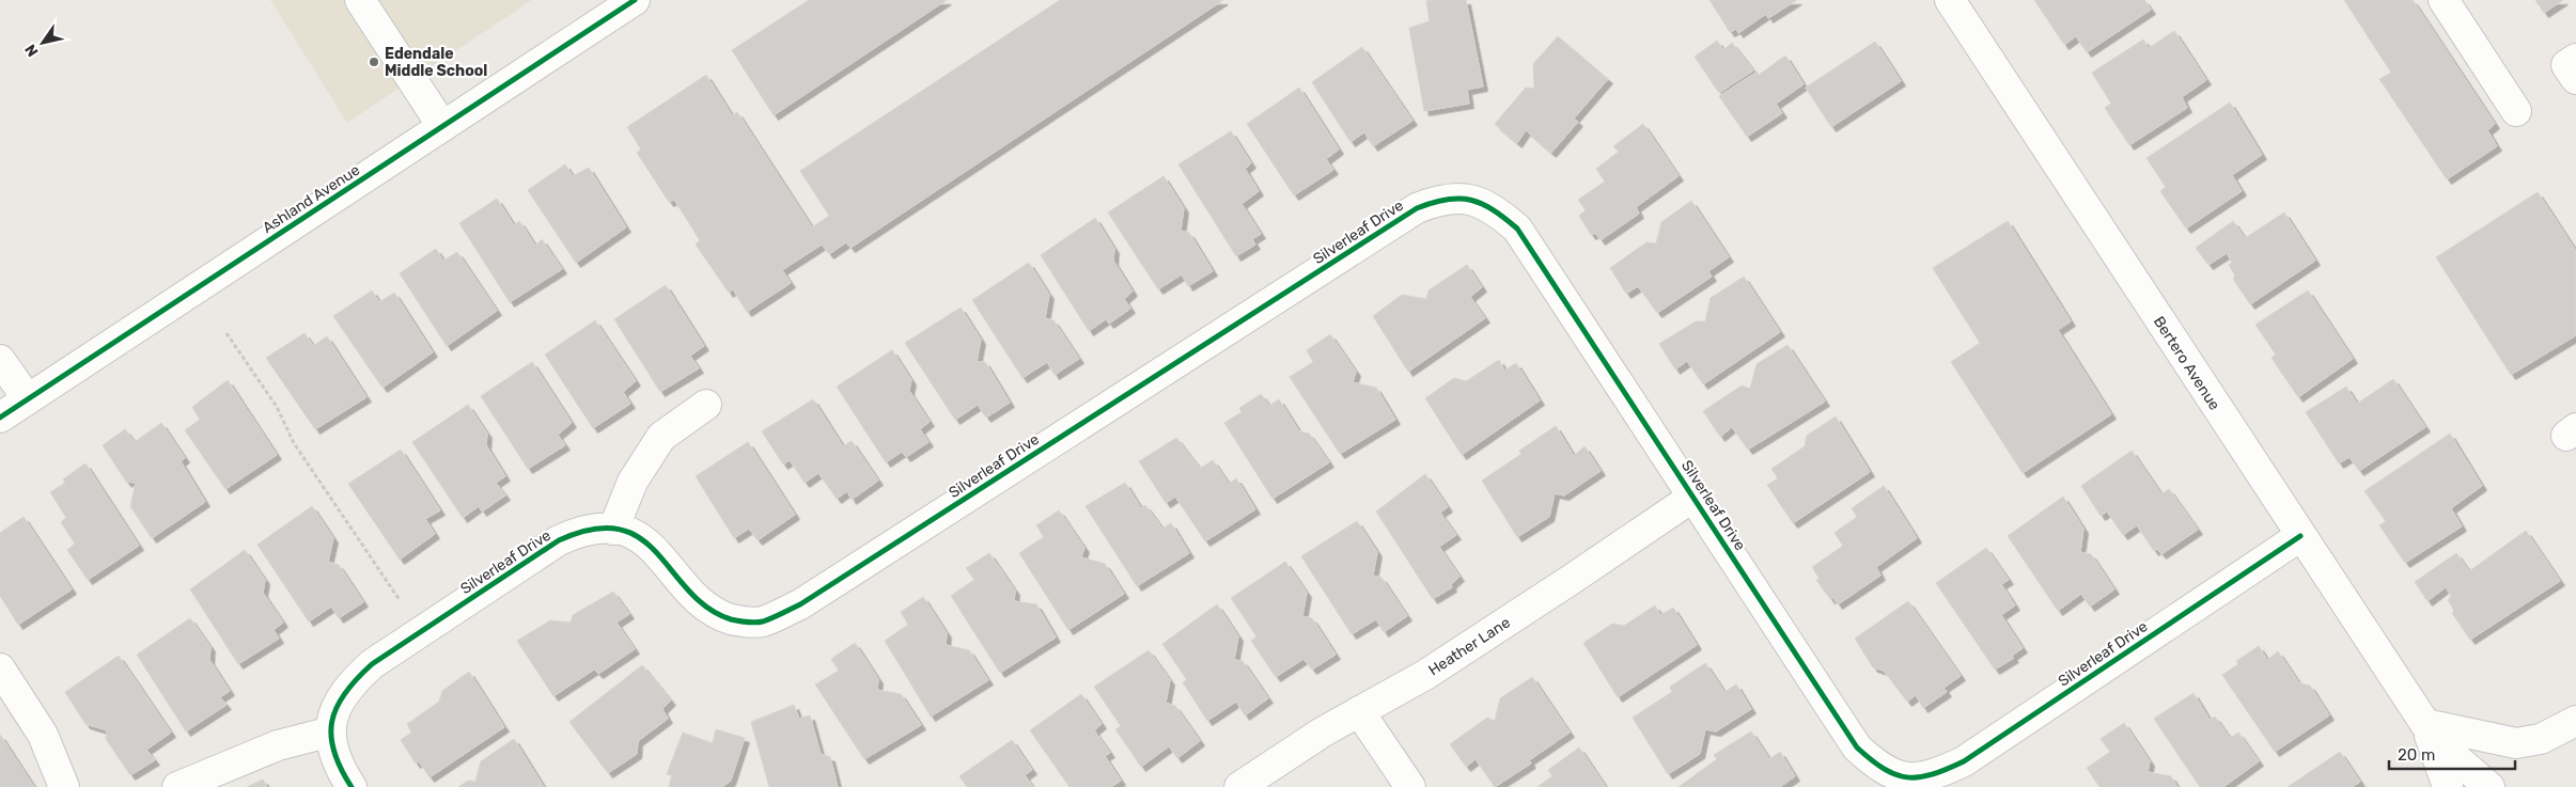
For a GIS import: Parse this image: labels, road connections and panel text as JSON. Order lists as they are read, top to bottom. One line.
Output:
{"streets":{"street":["Ashland Avenue","Silverleaf Drive","Bertero Avenue","Heather Lane"]},"crossings":[["Silverleaf Drive","Bertero Avenue"],["Silverleaf Drive","Heather Lane"]],"places":["Edendale Middle School"],"scale_bar":"20 m","north":"bottom left"}
